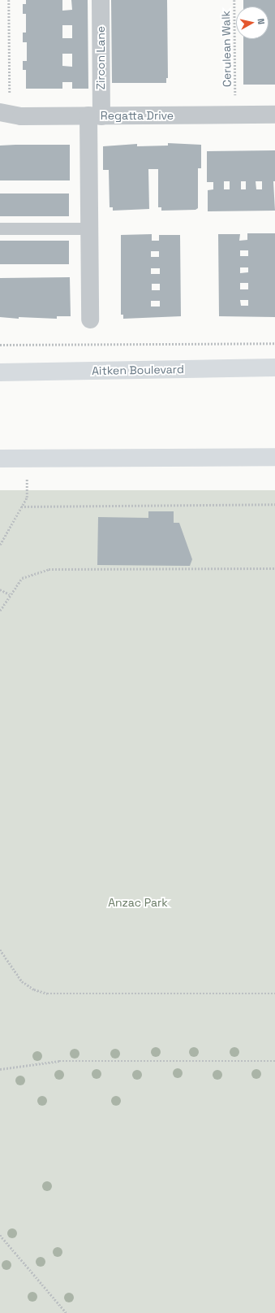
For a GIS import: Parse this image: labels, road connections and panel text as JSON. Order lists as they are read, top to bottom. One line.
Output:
{"streets":{"main road":["Aitken Boulevard"],"street":["Zircon Lane","Regatta Drive"],"path":["Cerulean Walk"]},"crossings":[["Zircon Lane","Regatta Drive"]],"parks":["Anzac Park"],"north":"right"}
